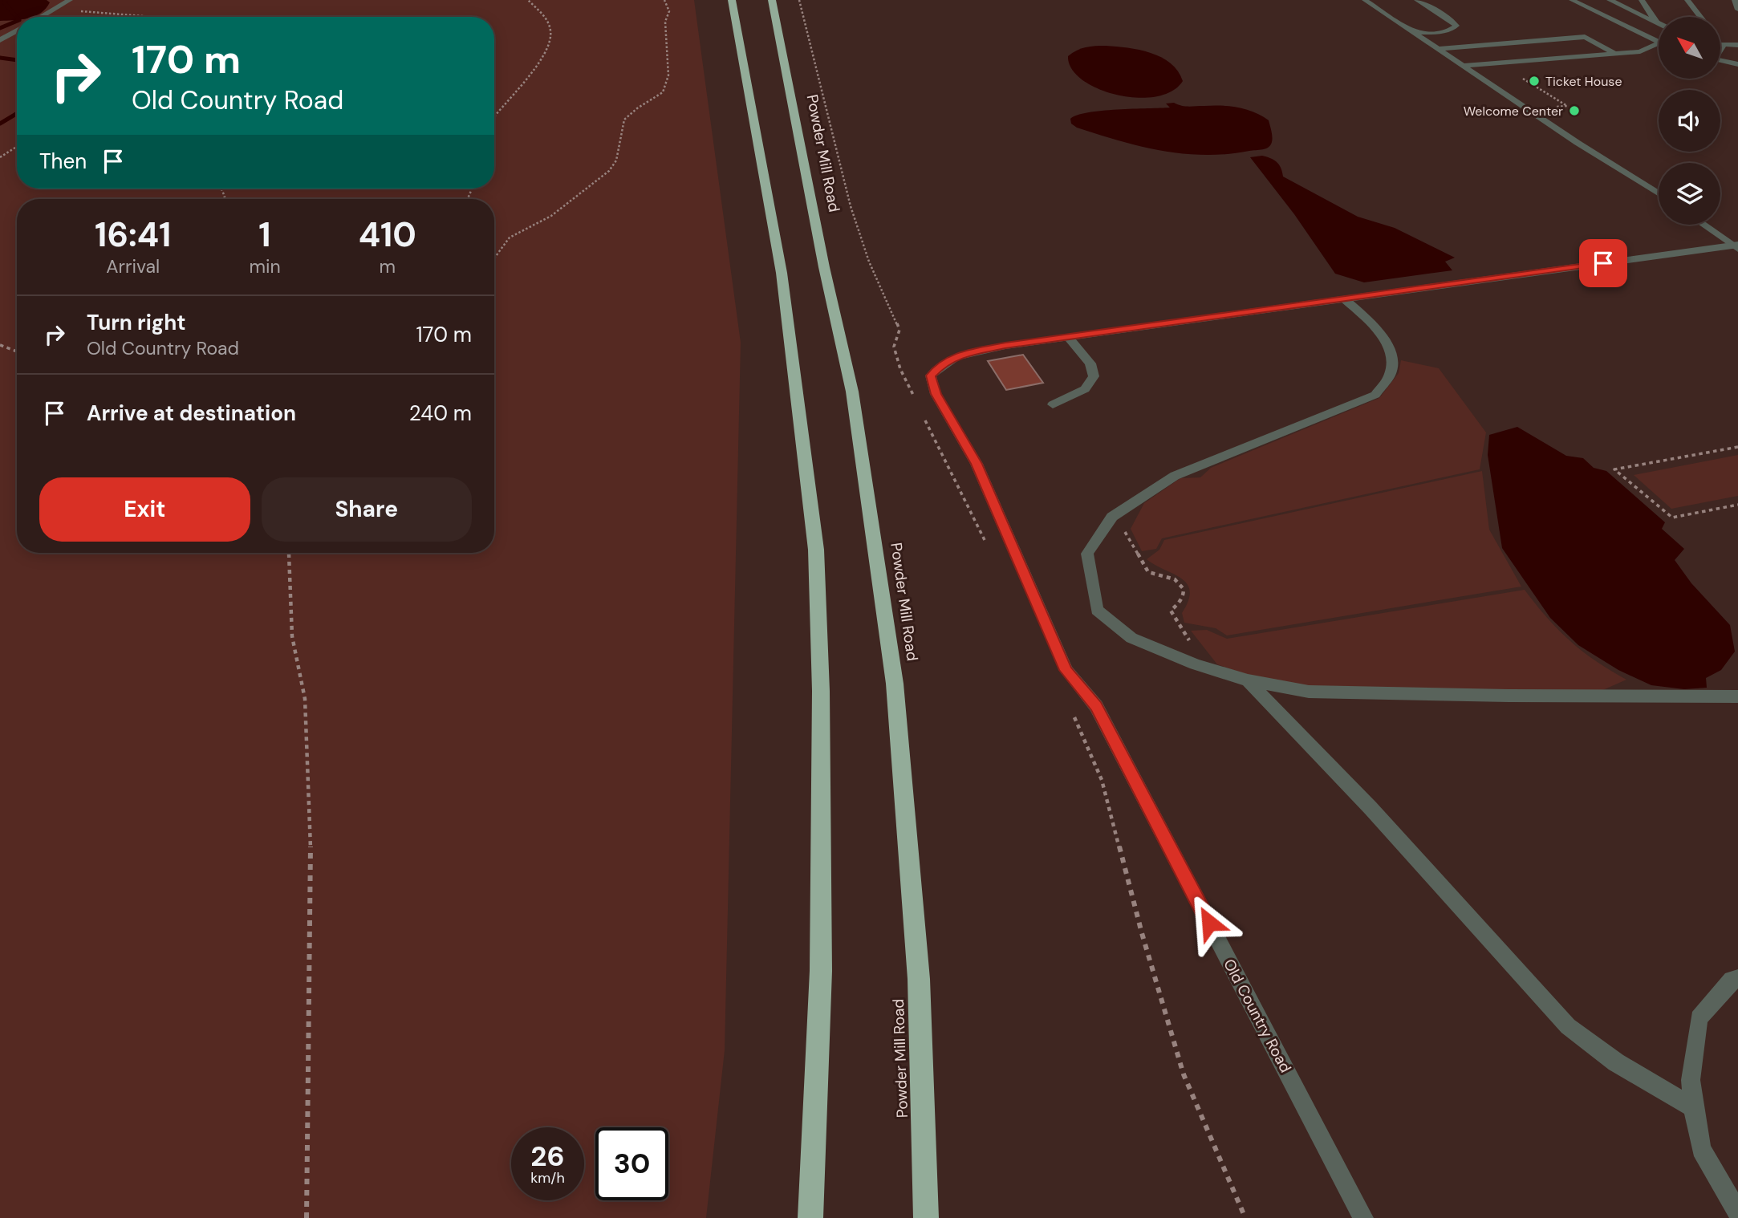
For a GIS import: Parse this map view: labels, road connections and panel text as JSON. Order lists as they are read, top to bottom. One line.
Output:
{"streets":{"highway":["Powder Mill Road"],"street":["Old Country Road"]},"places":["Ticket House","Welcome Center"],"north":"top left","page":{"turn":["170 m","Old Country Road"],"then":"Then","eta":["16:41","Arrival","1","min","410","m"],"list":[{"name":"Turn right","note":"Old Country Road","value":"170 m"},{"name":"Arrive at destination","value":"240 m"}],"buttons":["Exit","Share"],"speed":"26 km/h","limit":"30"}}
